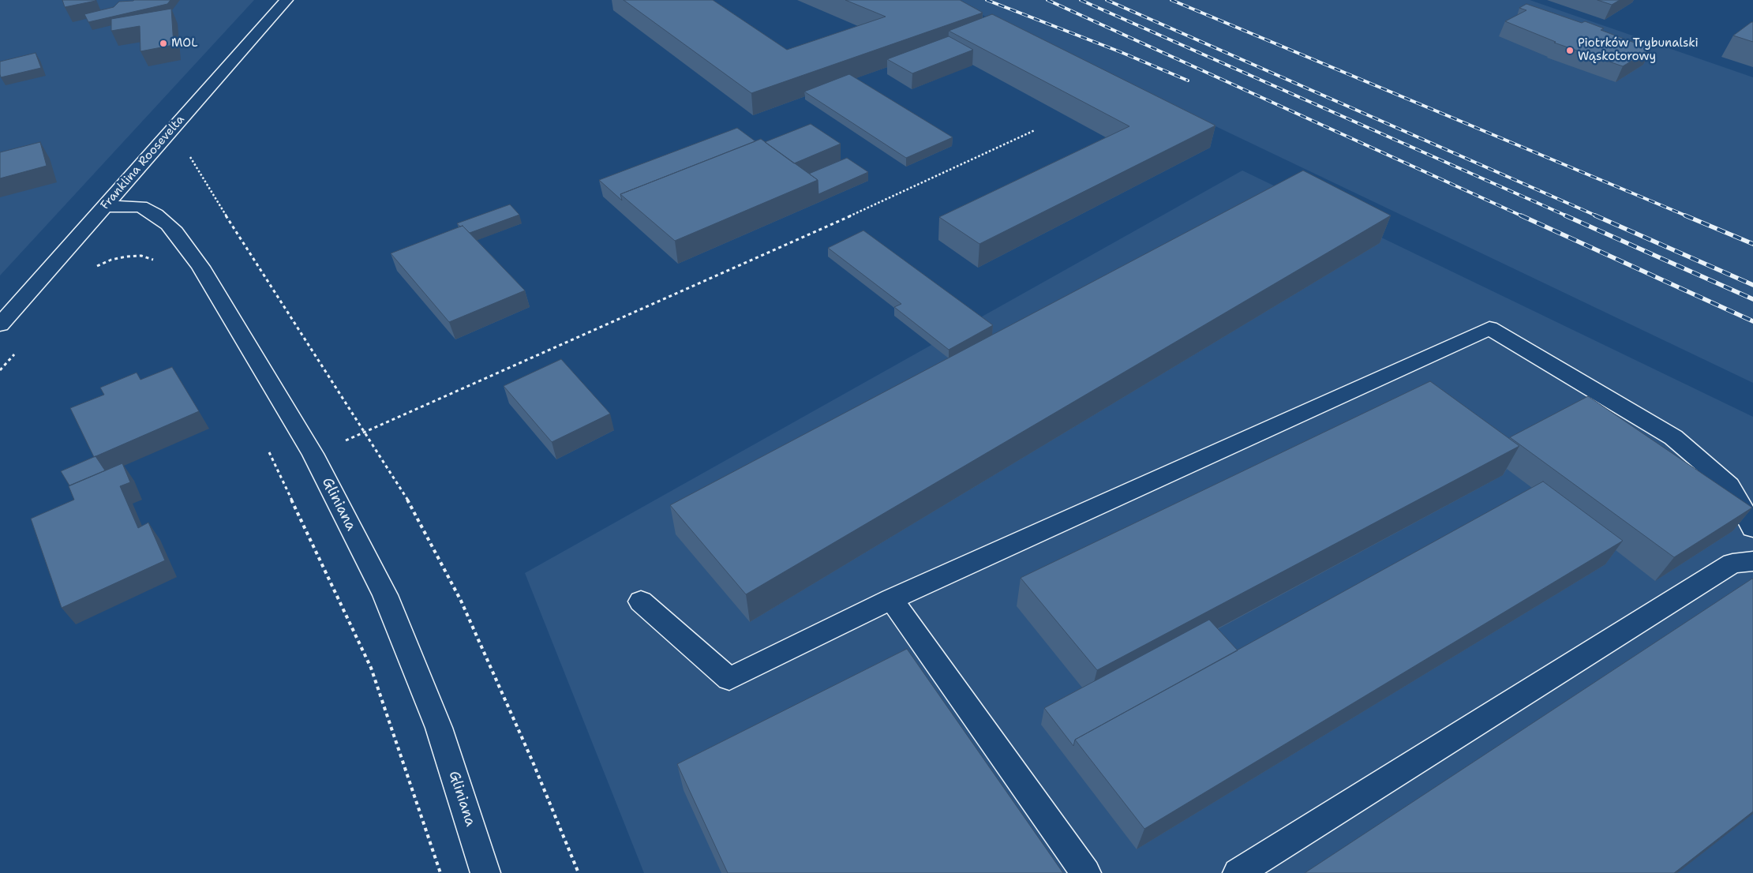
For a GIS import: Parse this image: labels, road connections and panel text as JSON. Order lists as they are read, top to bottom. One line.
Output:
{"streets":{"street":["Franklina Roosevelta","Gliniana"]},"crossings":[["Franklina Roosevelta","Gliniana"]],"places":["MOL","Piotrków Trybunalski Wąskotorowy"]}
